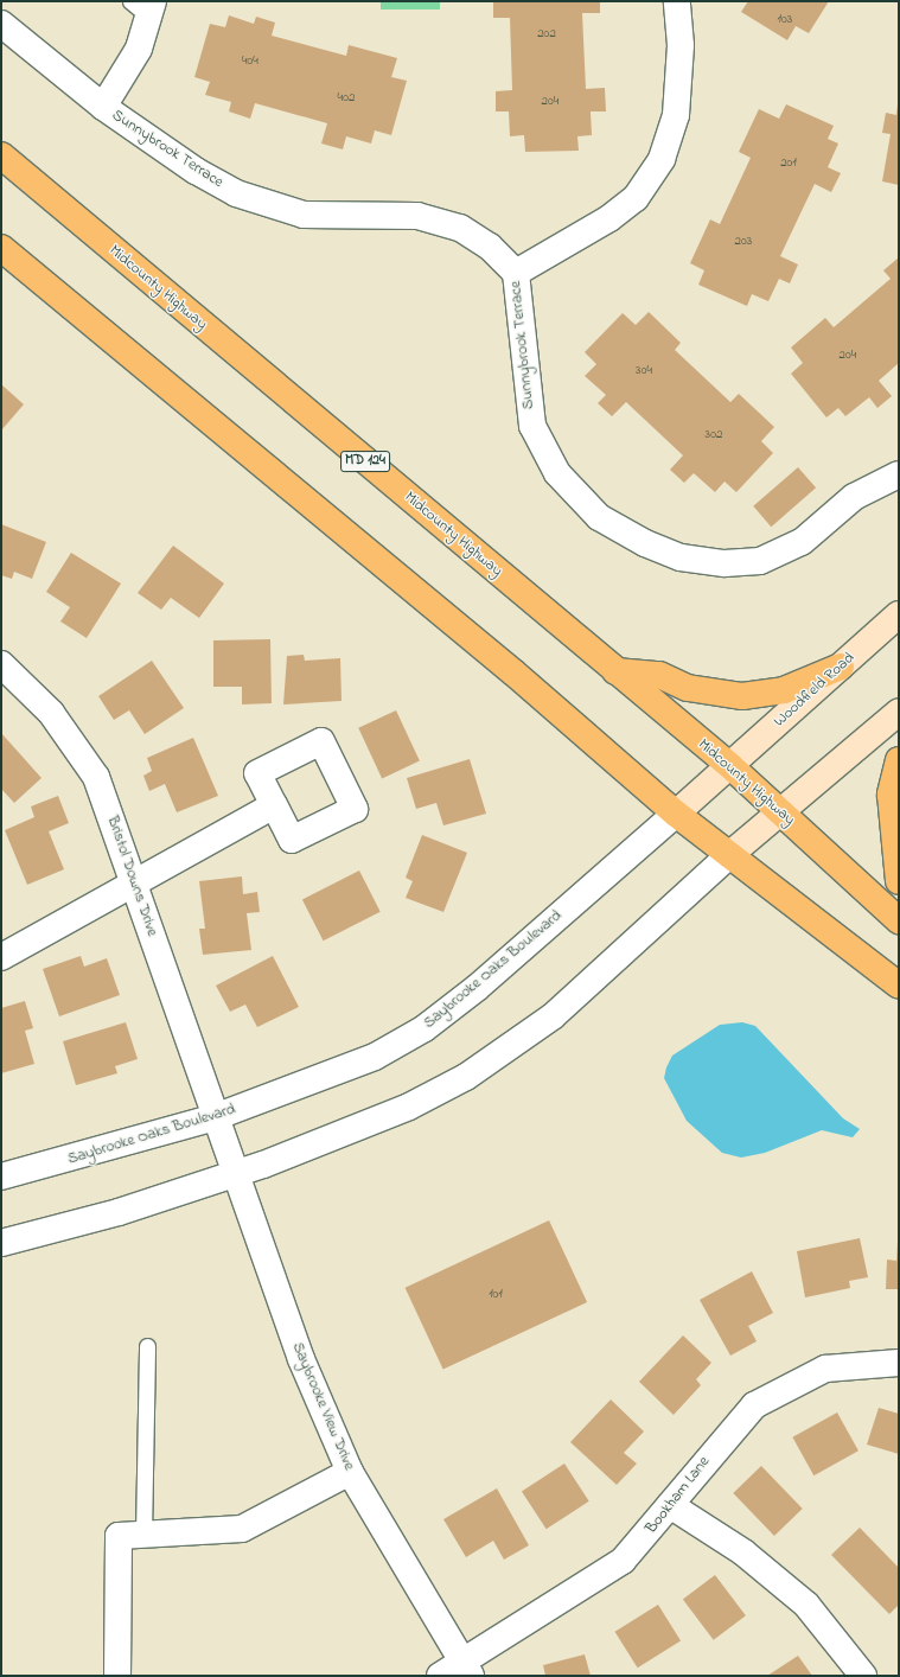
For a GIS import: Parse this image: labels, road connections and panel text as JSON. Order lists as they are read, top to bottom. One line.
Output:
{"streets":{"main road":["Midcounty Highway","MD 124","Woodfield Road","Saybrooke Oaks Boulevard"],"street":["Sunnybrook Terrace","Bristol Downs Drive","Saybrooke View Drive","Bookham Lane"]},"crossings":[["Midcounty Highway","Woodfield Road"],["Midcounty Highway","Saybrooke Oaks Boulevard"],["Woodfield Road","Saybrooke Oaks Boulevard"],["Bristol Downs Drive","Saybrooke Oaks Boulevard"],["Bristol Downs Drive","Saybrooke View Drive"],["Saybrooke Oaks Boulevard","Saybrooke View Drive"],["Saybrooke View Drive","Bookham Lane"]],"house_numbers":["103","202","404","402","204","201","203","204","304","302","101"]}
